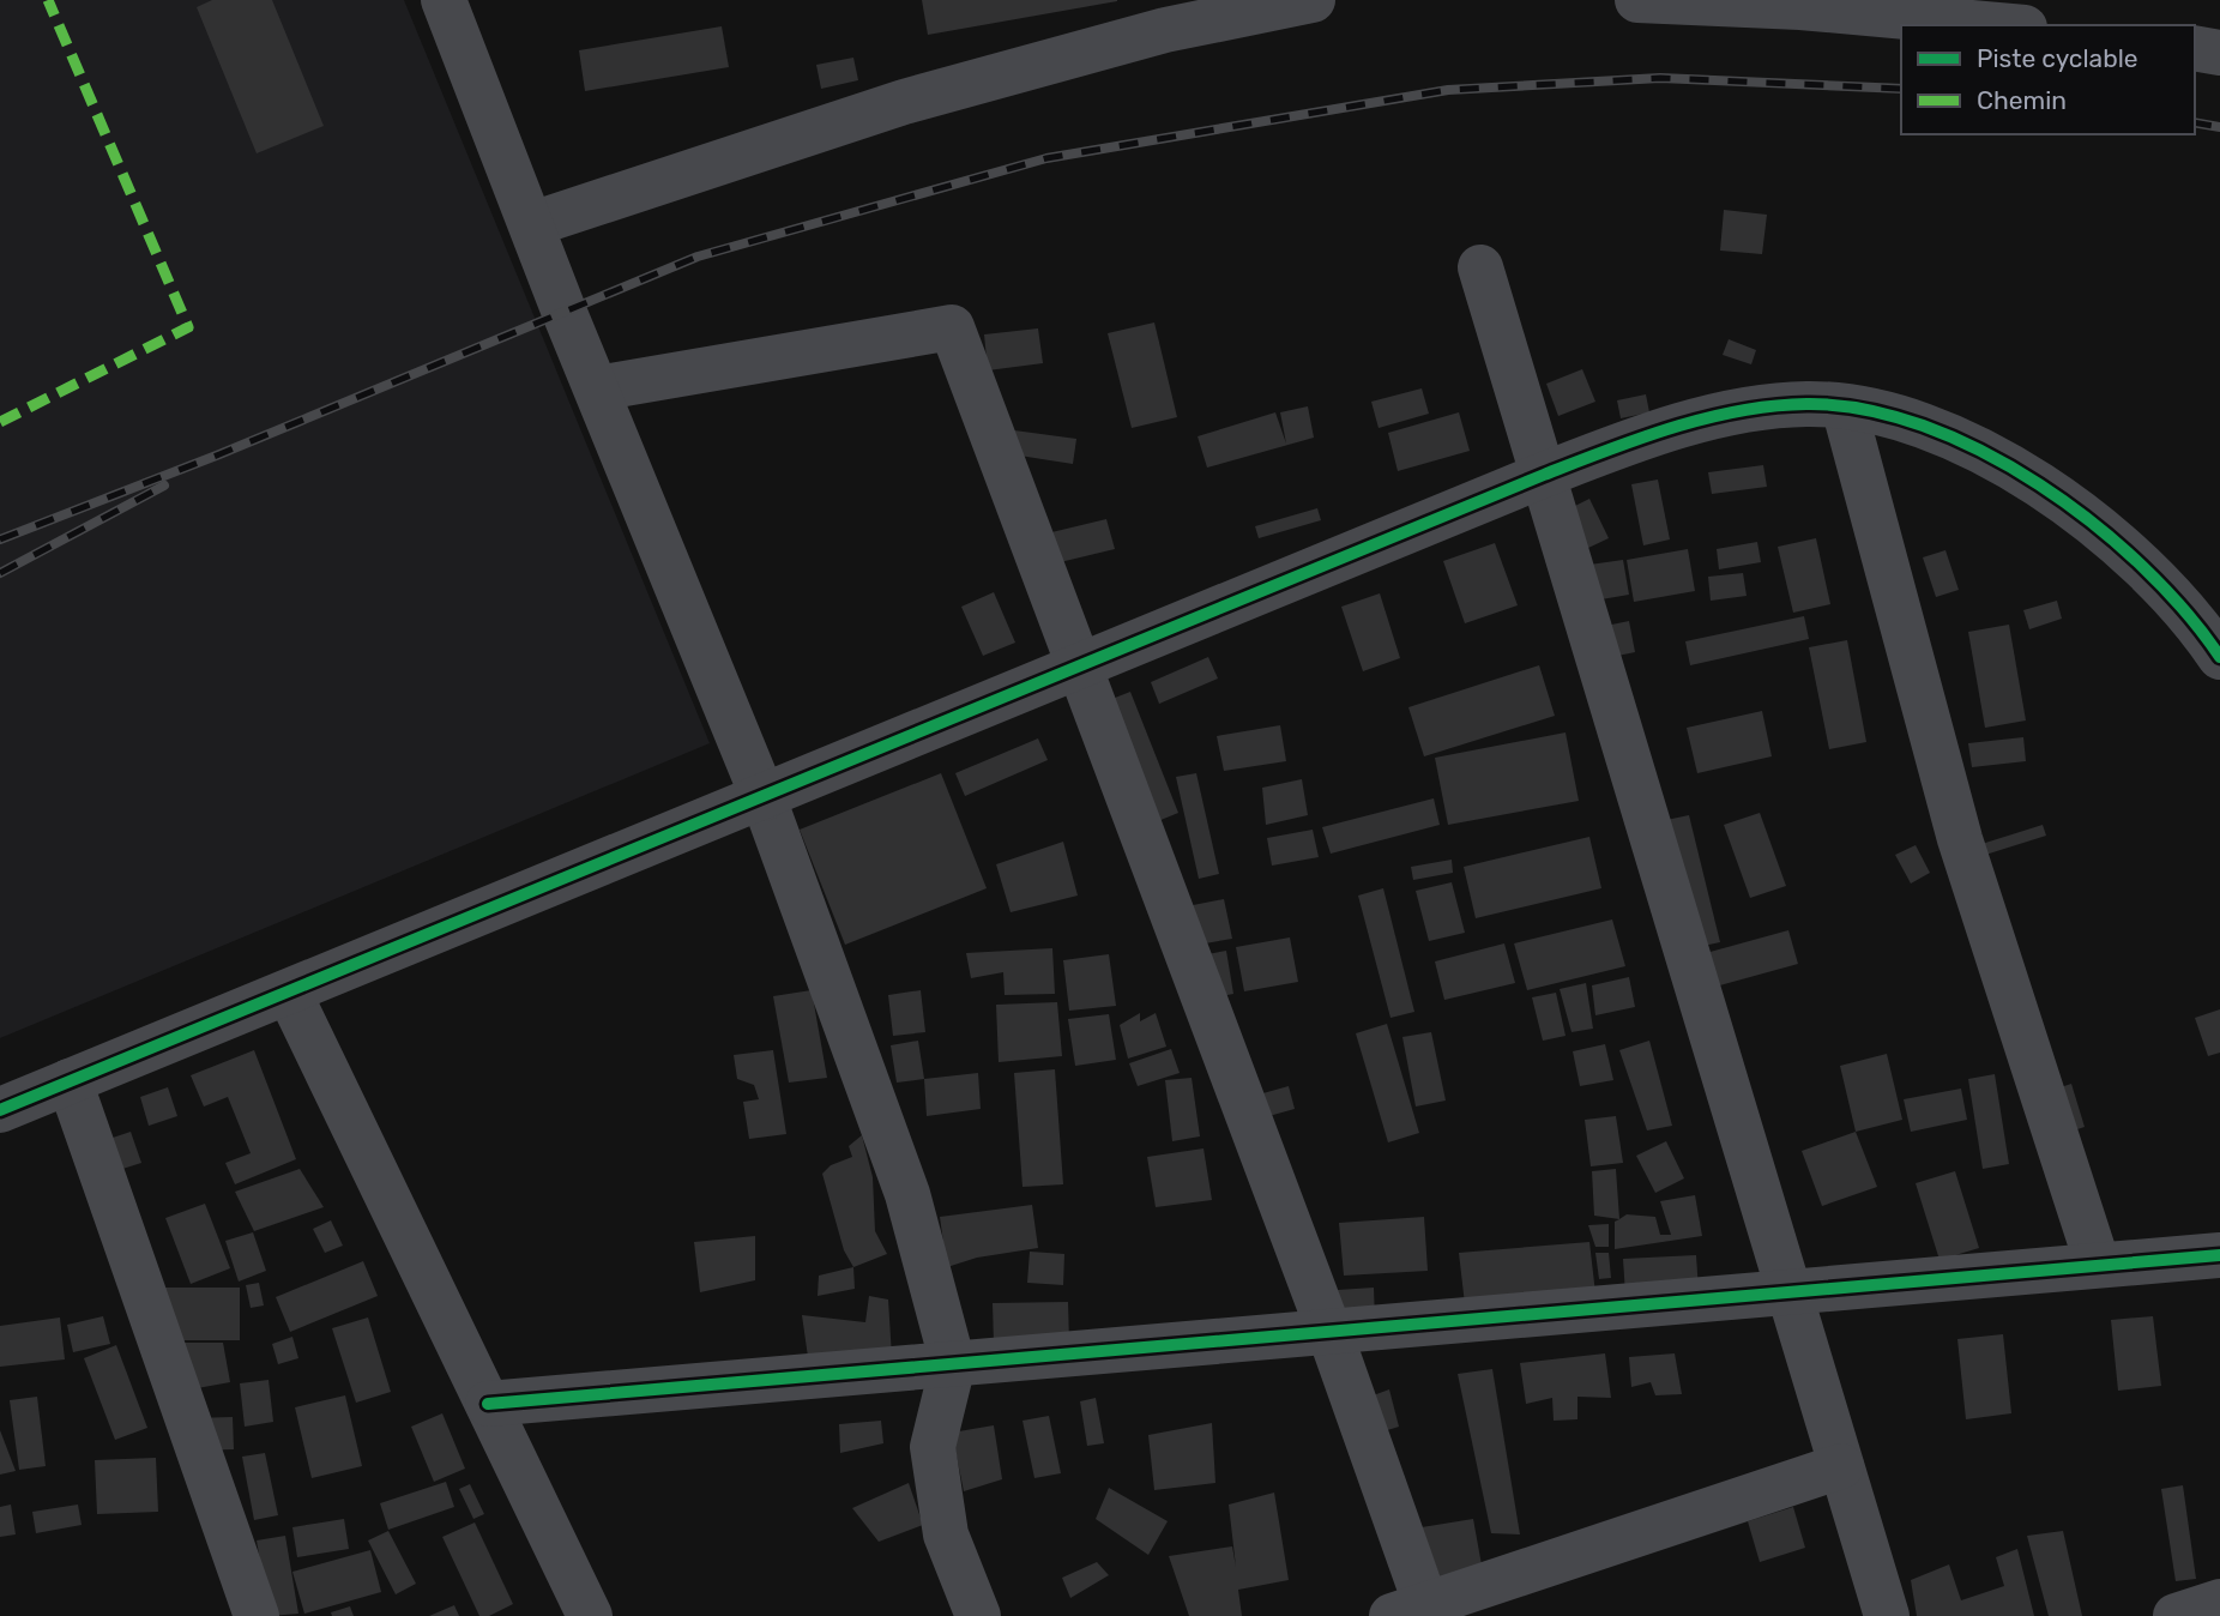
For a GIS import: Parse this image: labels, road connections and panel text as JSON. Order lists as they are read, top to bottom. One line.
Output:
{"legend":["Piste cyclable","Chemin"]}
